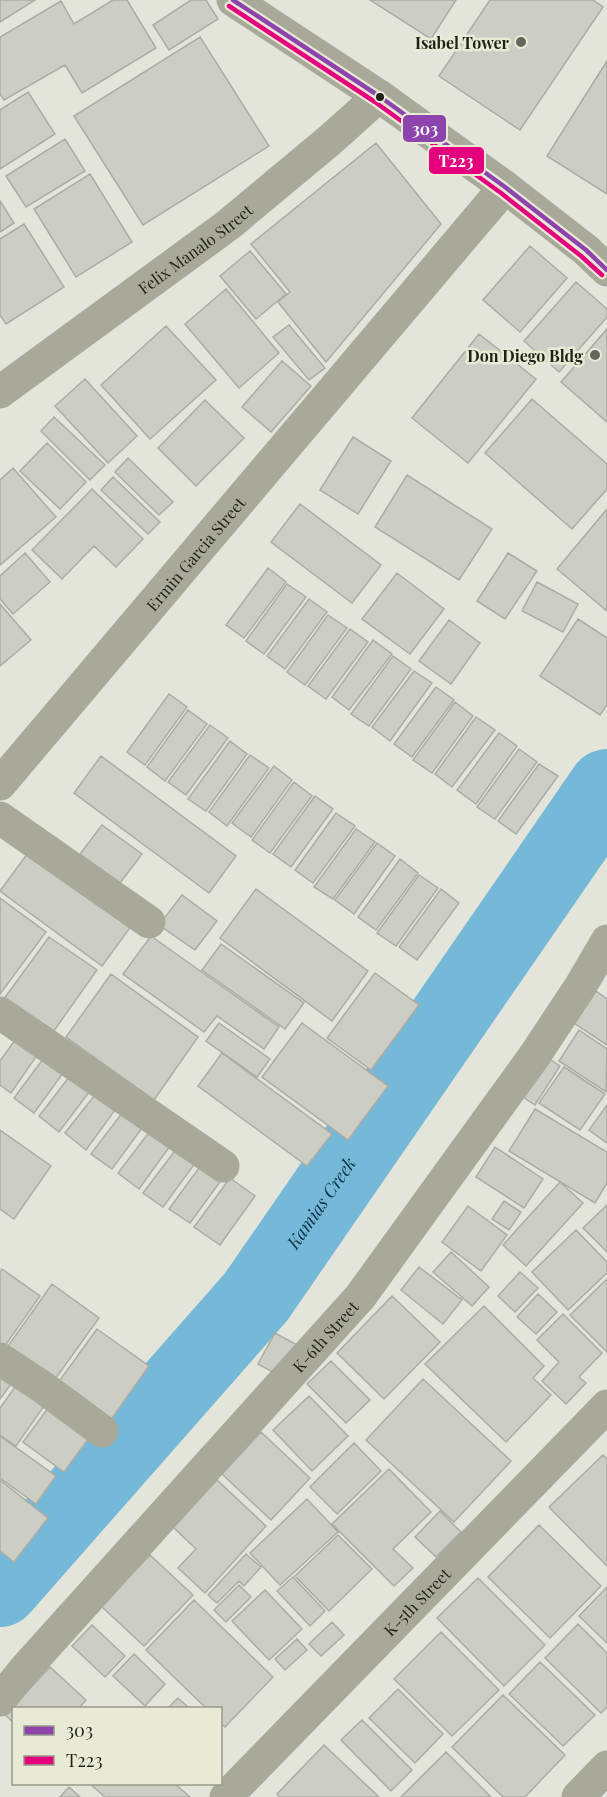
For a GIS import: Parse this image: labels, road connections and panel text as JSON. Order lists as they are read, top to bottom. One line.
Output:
{"streets":{"street":["Felix Manalo Street","Ermin Garcia Street","K-6th Street","K-5th Street"]},"water":["Kamias Creek"],"places":["Isabel Tower","Don Diego Bldg"],"lines":["transit line 303","transit line T223"],"legend":["303","T223"]}
